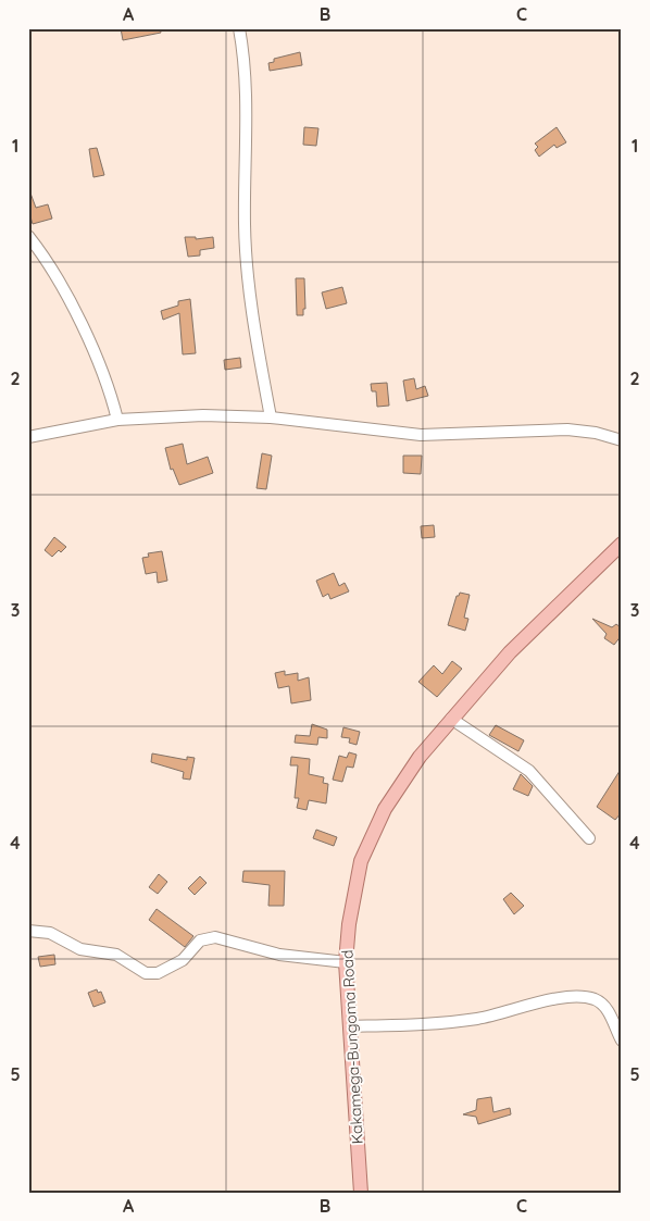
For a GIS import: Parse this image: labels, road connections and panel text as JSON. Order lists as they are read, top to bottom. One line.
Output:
{"streets":{"main road":["Kakamega-Bungoma Road"]},"grid":{"columns":["A","B","C"],"rows":["1","2","3","4","5"]}}
